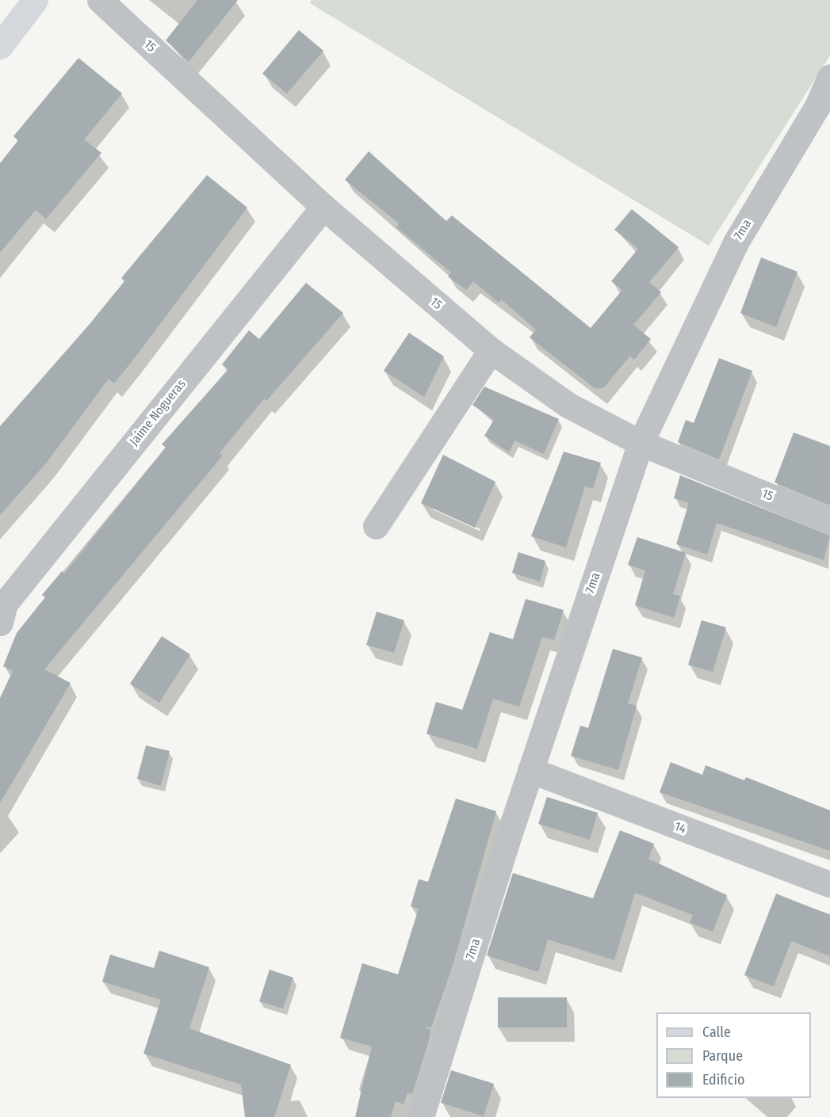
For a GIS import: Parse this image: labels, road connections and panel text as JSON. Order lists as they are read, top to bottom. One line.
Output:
{"streets":{"street":["15","7ma","Jaime Nogueras","14"]},"crossings":[["15","7ma"],["15","Jaime Nogueras"],["7ma","14"]],"legend":["Calle","Parque","Edificio"]}
